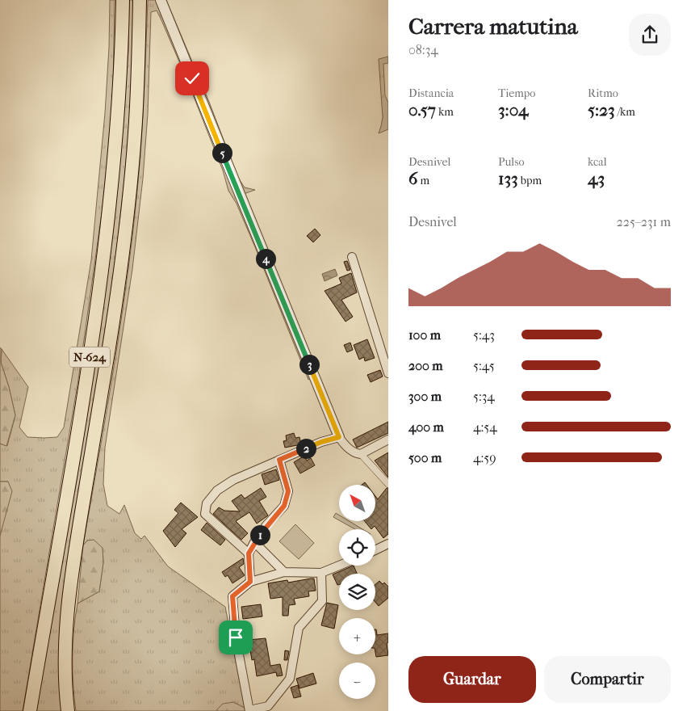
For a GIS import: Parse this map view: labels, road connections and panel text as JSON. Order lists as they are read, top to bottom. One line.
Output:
{"streets":{"highway":["N-624"]},"north":"top left","page":{"heading":["Carrera matutina","08:34"],"stats":[["Distancia","0.57 km"],["Tiempo","3:04"],["Ritmo","5:23 /km"],["Desnivel","6 m"],["Pulso","133 bpm"],["kcal","43"]],"pins":["5","4","3","2","1"],"chart":["Desnivel","225–231 m"],"list":[{"name":"100 m","note":"5:43"},{"name":"200 m","note":"5:45"},{"name":"300 m","note":"5:34"},{"name":"400 m","note":"4:54"},{"name":"500 m","note":"4:59"}],"map_buttons":["+","−"],"buttons":["Guardar","Compartir"]}}
